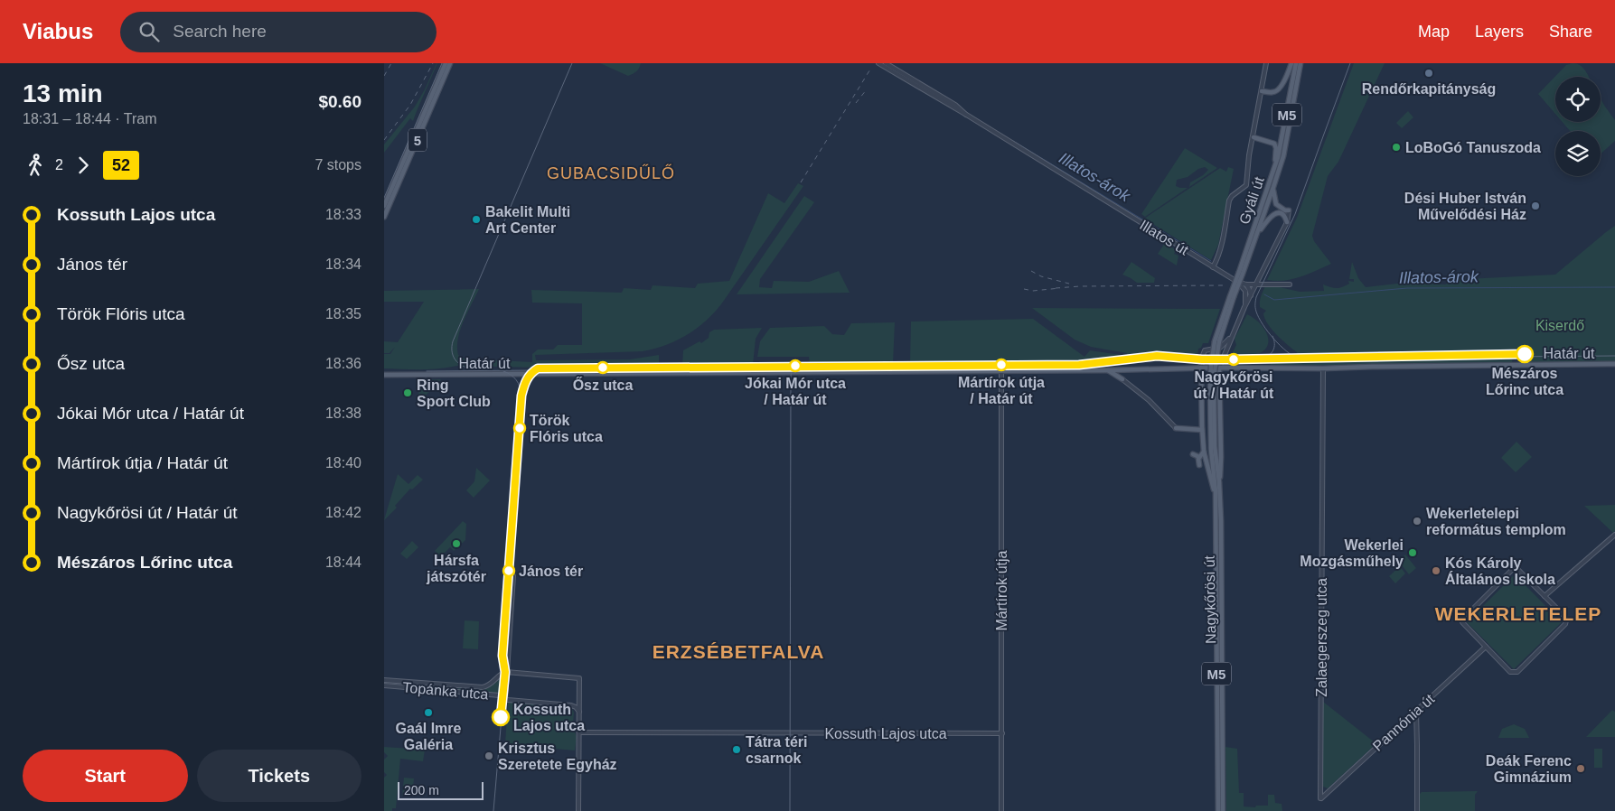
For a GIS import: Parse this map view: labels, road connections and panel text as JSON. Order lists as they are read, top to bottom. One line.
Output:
{"streets":{"main road":["M5","5","Gyáli út","Határ út","Nagykőrösi út"],"street":["Illatos út","Mártírok útja","Zalaegerszeg utca","Topánka utca","Pannónia út","Kossuth Lajos utca"]},"crossings":[["Gyáli út","Illatos út"],["Gyáli út","Nagykőrösi út"],["Határ út","Mártírok útja"],["Határ út","Zalaegerszeg utca"],["Mártírok útja","Kossuth Lajos utca"],["Zalaegerszeg utca","Pannónia út"]],"districts":["GUBACSIDŰLŐ","WEKERLETELEP","ERZSÉBETFALVA"],"water":["Illatos-árok"],"parks":["Kiserdő"],"places":["Rendőrkapitányság","LoBoGó Tanuszoda","Dési Huber István Művelődési Ház","Bakelit Multi Art Center","Mészáros Lőrinc utca","Nagykőrösi út / Határ út","Mártírok útja / Határ út","Jókai Mór utca / Határ út","Ősz utca","Ring Sport Club","Török Flóris utca","Wekerletelepi református templom","Hársfa játszótér","Wekerlei Mozgásműhely","János tér","Kós Károly Általános Iskola","Gaál Imre Galéria","Kossuth Lajos utca","Tátra téri csarnok","Krisztus Szeretete Egyház","Deák Ferenc Gimnázium"],"lines":["tram line 52"],"scale_bar":"200 m","page":{"header":"Viabus","search":"Search here","nav":["Map","Layers","Share"],"heading":["13 min","18:31 – 18:44 · Tram","$0.60"],"legs":["2","52","7 stops"],"list":[{"name":"Kossuth Lajos utca","value":"18:33"},{"name":"János tér","value":"18:34"},{"name":"Török Flóris utca","value":"18:35"},{"name":"Ősz utca","value":"18:36"},{"name":"Jókai Mór utca / Határ út","value":"18:38"},{"name":"Mártírok útja / Határ út","value":"18:40"},{"name":"Nagykőrösi út / Határ út","value":"18:42"},{"name":"Mészáros Lőrinc utca","value":"18:44"}],"buttons":["Start","Tickets"],"scale":"200 m"}}
